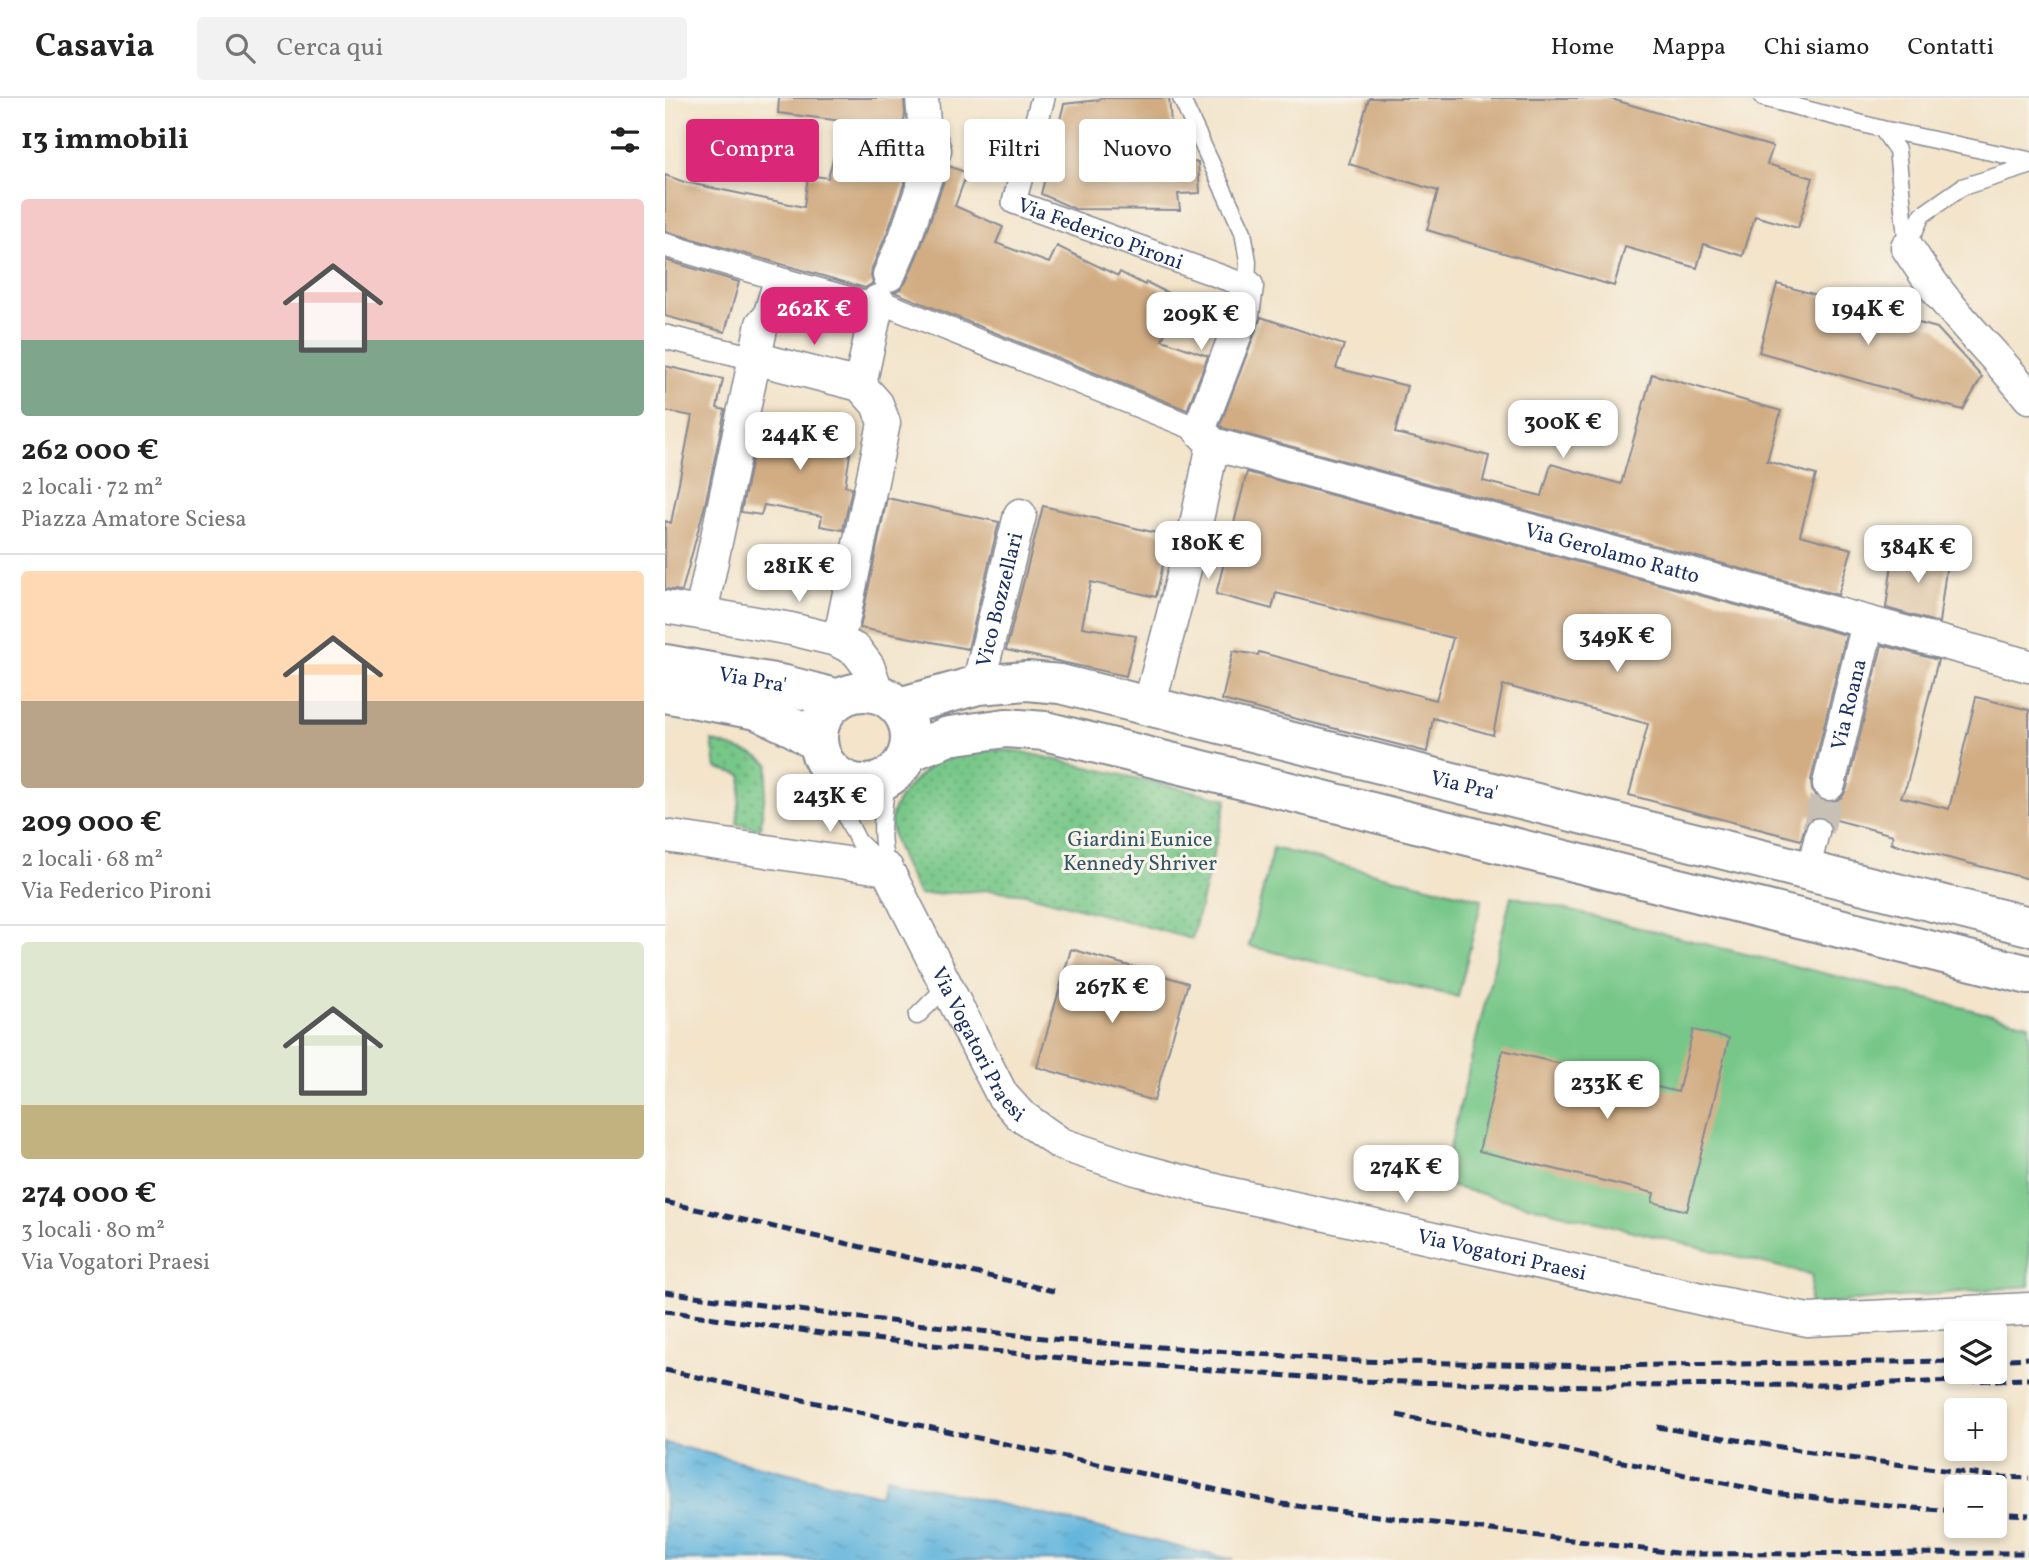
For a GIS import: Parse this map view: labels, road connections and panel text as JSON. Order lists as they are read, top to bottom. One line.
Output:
{"streets":{"main road":["Via Pra'"],"street":["Via Federico Pironi","Via Gerolamo Ratto","Vico Bozzellari","Via Roana","Via Vogatori Praesi"]},"crossings":[["Via Gerolamo Ratto","Via Roana"],["Vico Bozzellari","Via Pra'"]],"parks":["Giardini Eunice Kennedy Shriver"],"page":{"header":"Casavia","search":"Cerca qui","nav":["Home","Mappa","Chi siamo","Contatti"],"heading":"13 immobili","chip":["Compra","Affitta","Filtri","Nuovo"],"list":[{"name":"262 000 €","note":"2 locali · 72 m² · Piazza Amatore Sciesa"},{"name":"209 000 €","note":"2 locali · 68 m² · Via Federico Pironi"},{"name":"274 000 €","note":"3 locali · 80 m² · Via Vogatori Praesi"}],"price":["262K €","194K €","209K €","300K €","244K €","180K €","384K €","281K €","349K €","243K €","267K €","233K €","274K €"],"map_buttons":["+","−"]}}
